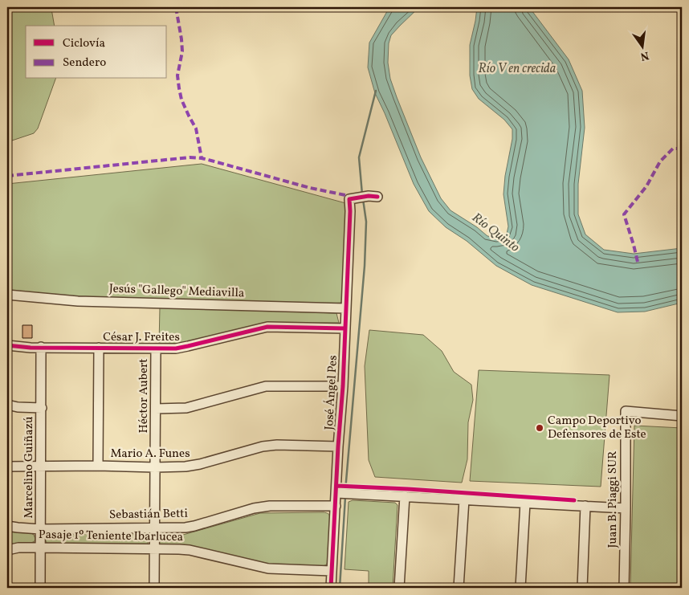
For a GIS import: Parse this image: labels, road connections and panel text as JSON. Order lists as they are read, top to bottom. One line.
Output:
{"streets":{"street":["Jesús \"Gallego\" Mediavilla","César J. Freites","José Ángel Pes","Héctor Aubert","Mario A. Funes","Marcelino Guiñazú","Juan B. Piaggi SUR","Sebastián Betti","Pasaje 1º Teniente Ibarlucea"]},"crossings":[["Jesús \"Gallego\" Mediavilla","José Ángel Pes"],["César J. Freites","José Ángel Pes"],["César J. Freites","Héctor Aubert"],["César J. Freites","Marcelino Guiñazú"],["José Ángel Pes","Mario A. Funes"],["José Ángel Pes","Sebastián Betti"],["José Ángel Pes","Pasaje 1º Teniente Ibarlucea"],["Héctor Aubert","Mario A. Funes"],["Héctor Aubert","Sebastián Betti"],["Héctor Aubert","Pasaje 1º Teniente Ibarlucea"],["Mario A. Funes","Marcelino Guiñazú"],["Marcelino Guiñazú","Sebastián Betti"],["Marcelino Guiñazú","Pasaje 1º Teniente Ibarlucea"]],"water":["Río V en crecida","Río Quinto"],"places":["Campo Deportivo Defensores de Este"],"legend":["Ciclovía","Sendero"],"north":"bottom"}
